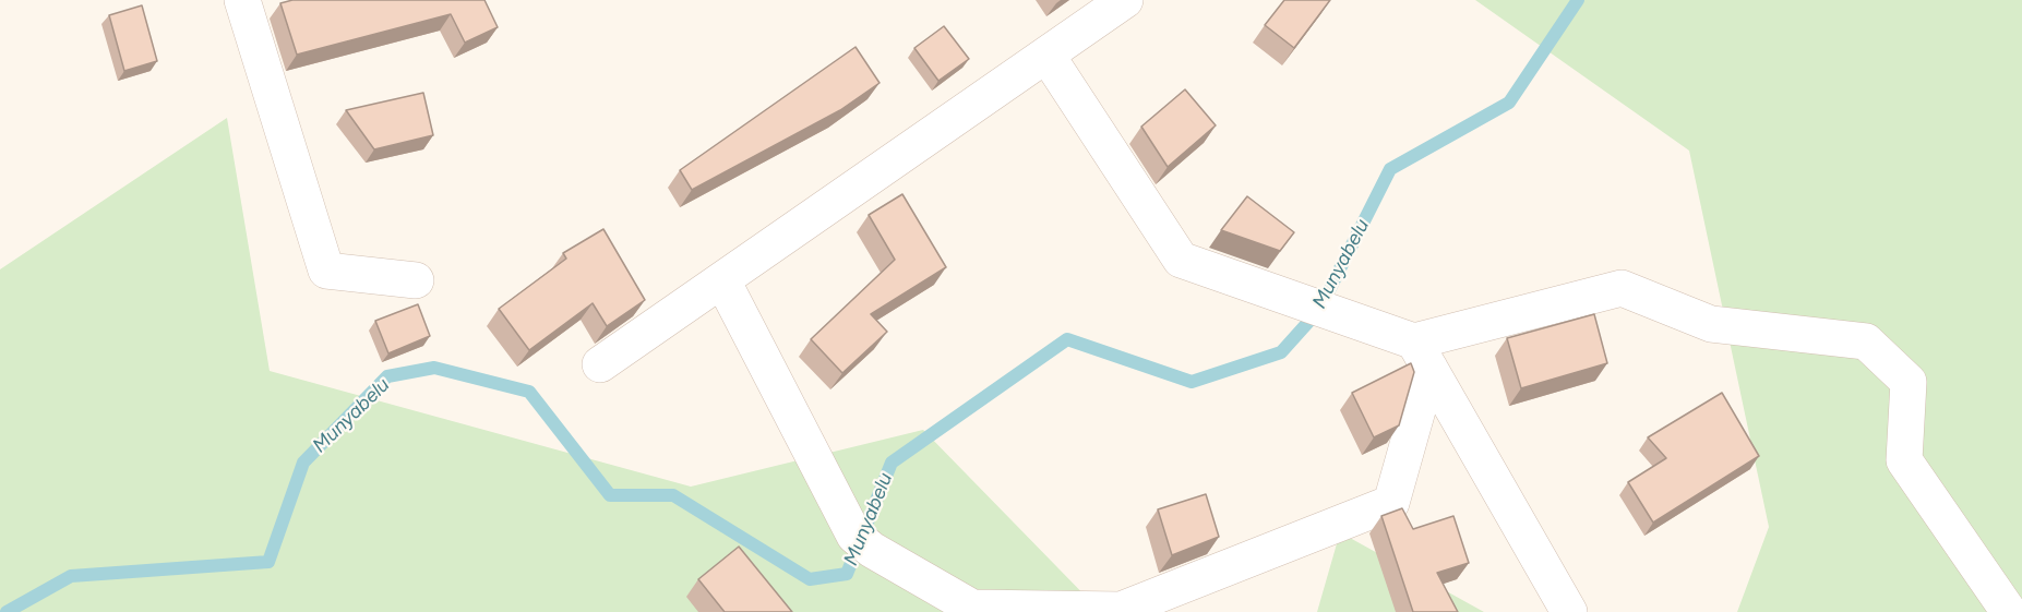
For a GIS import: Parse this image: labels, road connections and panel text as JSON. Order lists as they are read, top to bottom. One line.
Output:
{"water":["Munyabelu"]}
